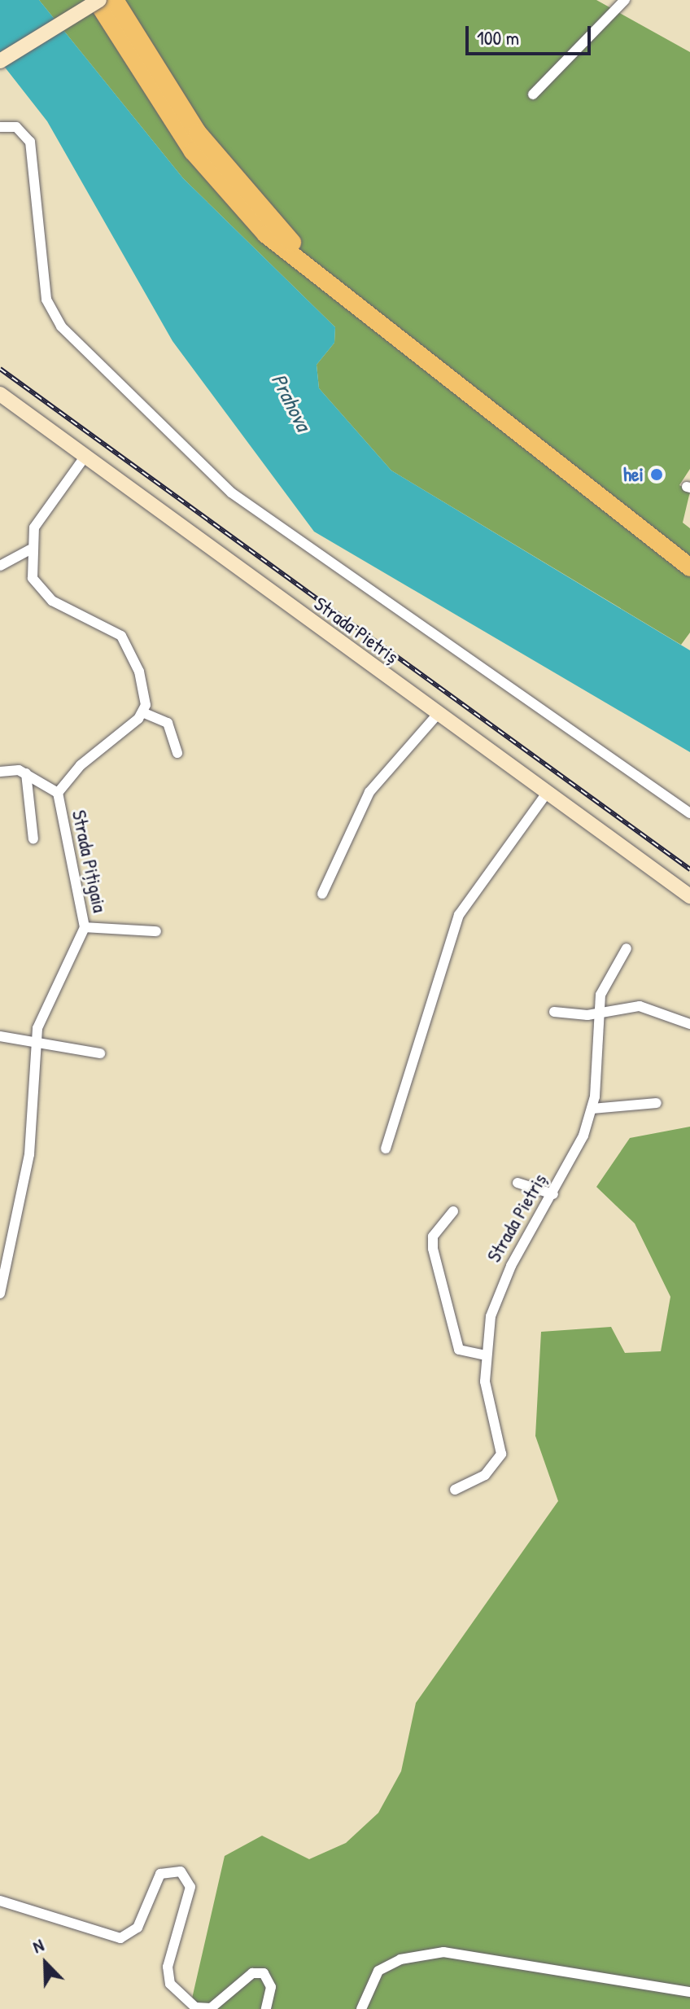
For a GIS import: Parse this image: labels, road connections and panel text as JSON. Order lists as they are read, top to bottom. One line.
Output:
{"streets":{"main road":["Strada Pietriș"],"street":["Strada Pițigaia"]},"water":["Prahova"],"places":["hei"],"scale_bar":"100 m","north":"top left"}
